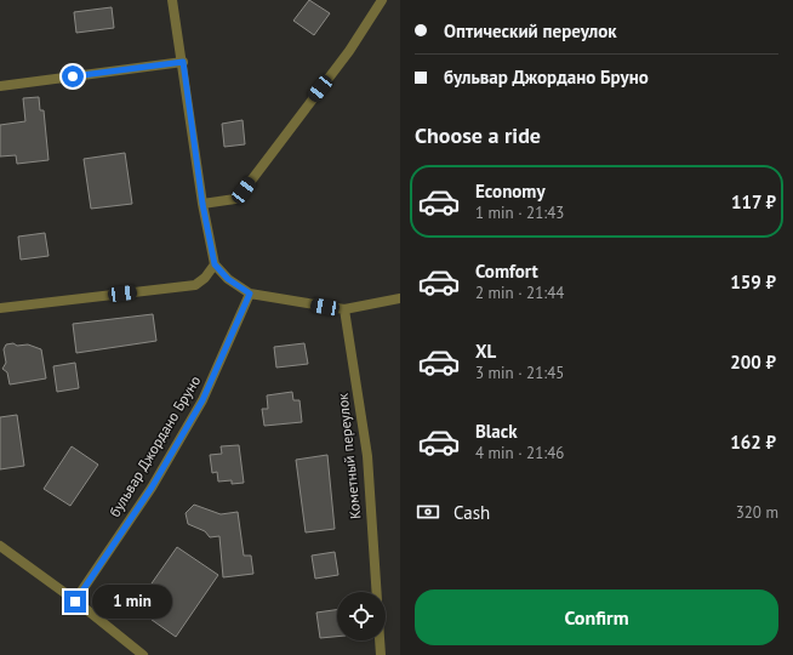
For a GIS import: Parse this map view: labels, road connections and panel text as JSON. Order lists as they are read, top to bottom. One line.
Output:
{"streets":{"street":["бульвар Джордано Бруно","Кометный переулок"]},"page":{"banner":["Оптический переулок","бульвар Джордано Бруно"],"heading":"Choose a ride","list":[{"name":"Economy","note":"1 min · 21:43","value":"117 ₽"},{"name":"Comfort","note":"2 min · 21:44","value":"159 ₽"},{"name":"XL","note":"3 min · 21:45","value":"200 ₽"},{"name":"Black","note":"4 min · 21:46","value":"162 ₽"}],"pay":["Cash","320 m"],"buttons":"Confirm","bubble":"1 min"}}
